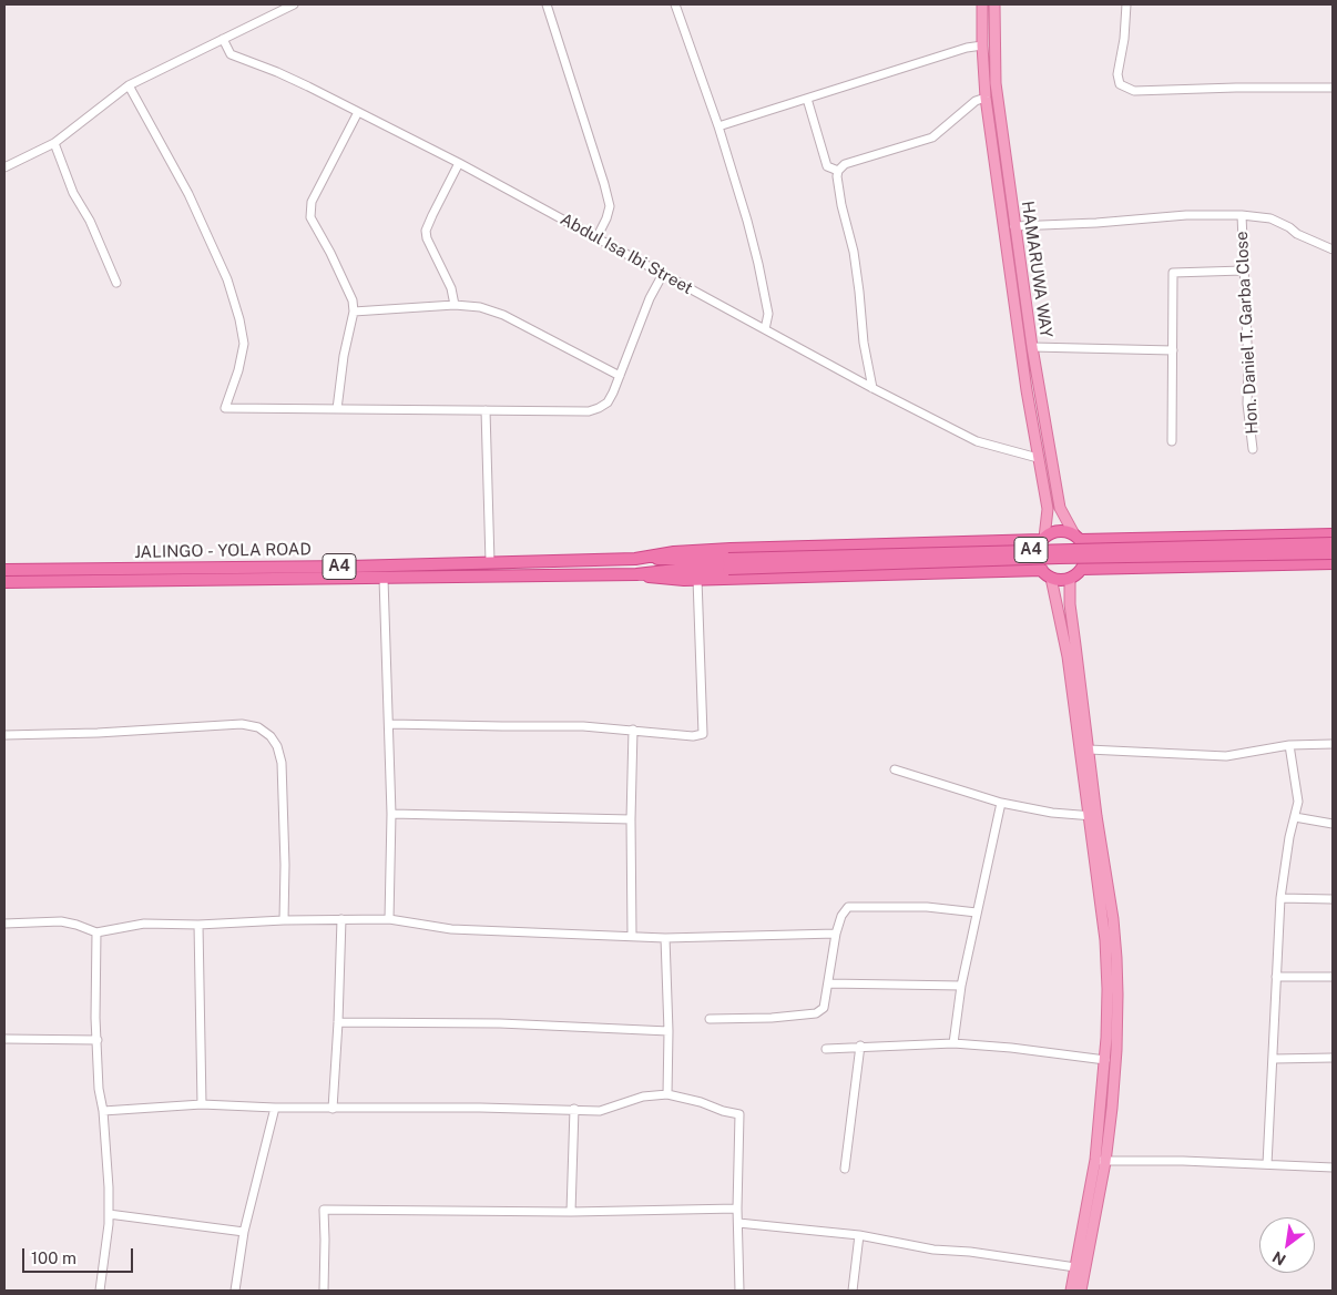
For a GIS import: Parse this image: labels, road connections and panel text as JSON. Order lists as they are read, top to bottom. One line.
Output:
{"streets":{"highway":["A4","JALINGO - YOLA ROAD"],"main road":["HAMARUWA WAY"],"street":["Abdul Isa Ibi Street","Hon. Daniel T. Garba Close"]},"crossings":[["HAMARUWA WAY","A4"],["HAMARUWA WAY","JALINGO - YOLA ROAD"],["A4","JALINGO - YOLA ROAD"]],"scale_bar":"100 m","north":"bottom left"}
